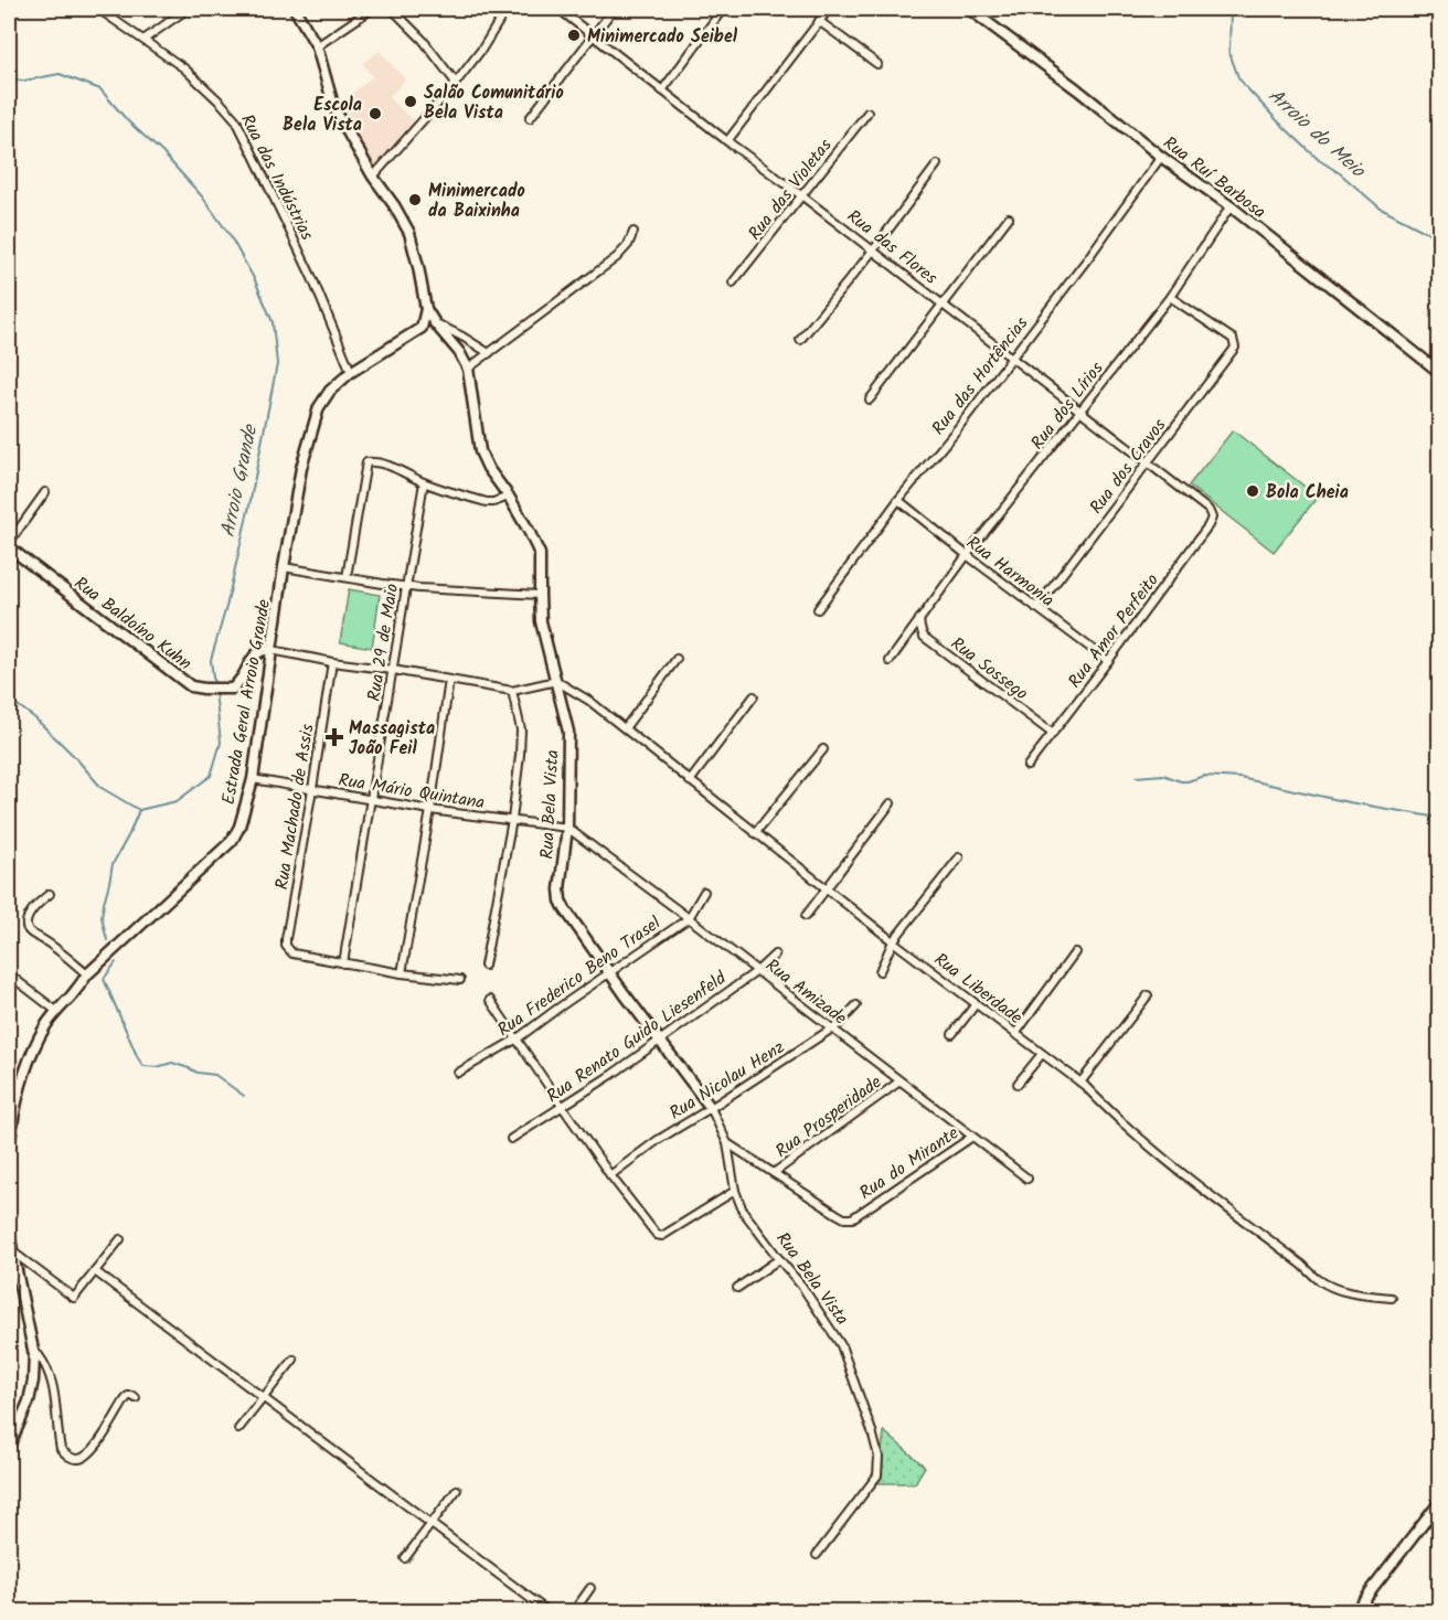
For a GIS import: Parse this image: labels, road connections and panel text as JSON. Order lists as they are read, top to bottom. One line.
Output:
{"streets":{"main road":["Rua Ruí Barbosa","Rua Baldoíno Kuhn","Estrada Geral Arroio Grande","Rua Bela Vista"],"street":["Rua das Indústrias","Rua das Violetas","Rua das Flores","Rua das Hortências","Rua dos Lírios","Rua dos Cravos","Rua Harmonia","Rua Amor Perfeito","Rua 29 de Maio","Rua Sossego","Rua Mário Quintana","Rua Machado de Assis","Rua Frederico Beno Trasel","Rua Liberdade","Rua Amizade","Rua Renato Guido Liesenfeld","Rua Nicolau Henz","Rua Prosperidade","Rua do Mirante"]},"crossings":[["Rua das Indústrias","Estrada Geral Arroio Grande"],["Rua Ruí Barbosa","Rua das Hortências"],["Rua Ruí Barbosa","Rua dos Lírios"],["Rua das Violetas","Rua das Flores"],["Rua das Flores","Rua das Hortências"],["Rua das Flores","Rua dos Lírios"],["Rua das Flores","Rua dos Cravos"],["Rua das Flores","Rua Amor Perfeito"],["Rua das Hortências","Rua Harmonia"],["Rua dos Lírios","Rua dos Cravos"],["Rua dos Lírios","Rua Harmonia"],["Rua dos Lírios","Rua Sossego"],["Rua dos Cravos","Rua Harmonia"],["Rua Harmonia","Rua Amor Perfeito"],["Rua Baldoíno Kuhn","Estrada Geral Arroio Grande"],["Rua Amor Perfeito","Rua Sossego"],["Rua 29 de Maio","Rua Mário Quintana"],["Rua 29 de Maio","Rua Machado de Assis"],["Estrada Geral Arroio Grande","Rua Mário Quintana"],["Estrada Geral Arroio Grande","Rua Bela Vista"],["Rua Mário Quintana","Rua Bela Vista"],["Rua Mário Quintana","Rua Machado de Assis"],["Rua Mário Quintana","Rua Amizade"],["Rua Bela Vista","Rua Frederico Beno Trasel"],["Rua Bela Vista","Rua Liberdade"],["Rua Bela Vista","Rua Amizade"],["Rua Bela Vista","Rua Renato Guido Liesenfeld"],["Rua Bela Vista","Rua Nicolau Henz"],["Rua Bela Vista","Rua do Mirante"],["Rua Frederico Beno Trasel","Rua Amizade"],["Rua Amizade","Rua Renato Guido Liesenfeld"],["Rua Amizade","Rua Nicolau Henz"],["Rua Amizade","Rua Prosperidade"],["Rua Amizade","Rua do Mirante"],["Rua Prosperidade","Rua do Mirante"]],"water":["Arroio do Meio","Arroio Grande"],"places":{"other":["Minimercado Seibel","Salão Comunitário Bela Vista","Escola Bela Vista","Minimercado da Baixinha","Bola Cheia"],"health":["Massagista João Feil"]}}
